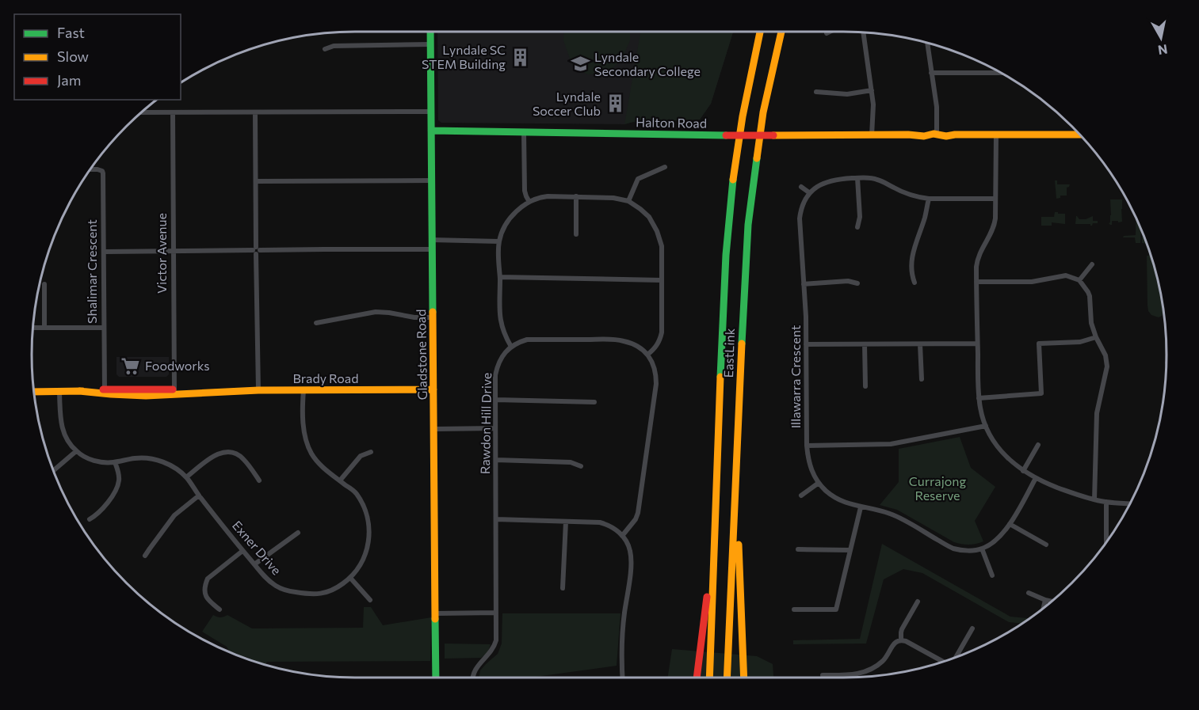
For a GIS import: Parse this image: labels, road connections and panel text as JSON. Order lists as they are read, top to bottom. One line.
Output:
{"streets":{"main road":["Halton Road","EastLink","Gladstone Road","Brady Road"],"street":["Victor Avenue","Shalimar Crescent","Illawarra Crescent","Rawdon Hill Drive","Exner Drive"]},"crossings":[["Halton Road","Gladstone Road"],["Victor Avenue","Brady Road"],["Shalimar Crescent","Brady Road"],["Gladstone Road","Brady Road"],["Brady Road","Exner Drive"]],"parks":["Currajong Reserve"],"places":{"building":["Lyndale SC STEM Building","Lyndale Soccer Club"],"school or university":["Lyndale Secondary College"],"supermarket":["Foodworks"]},"legend":["Fast","Slow","Jam"],"north":"bottom"}
